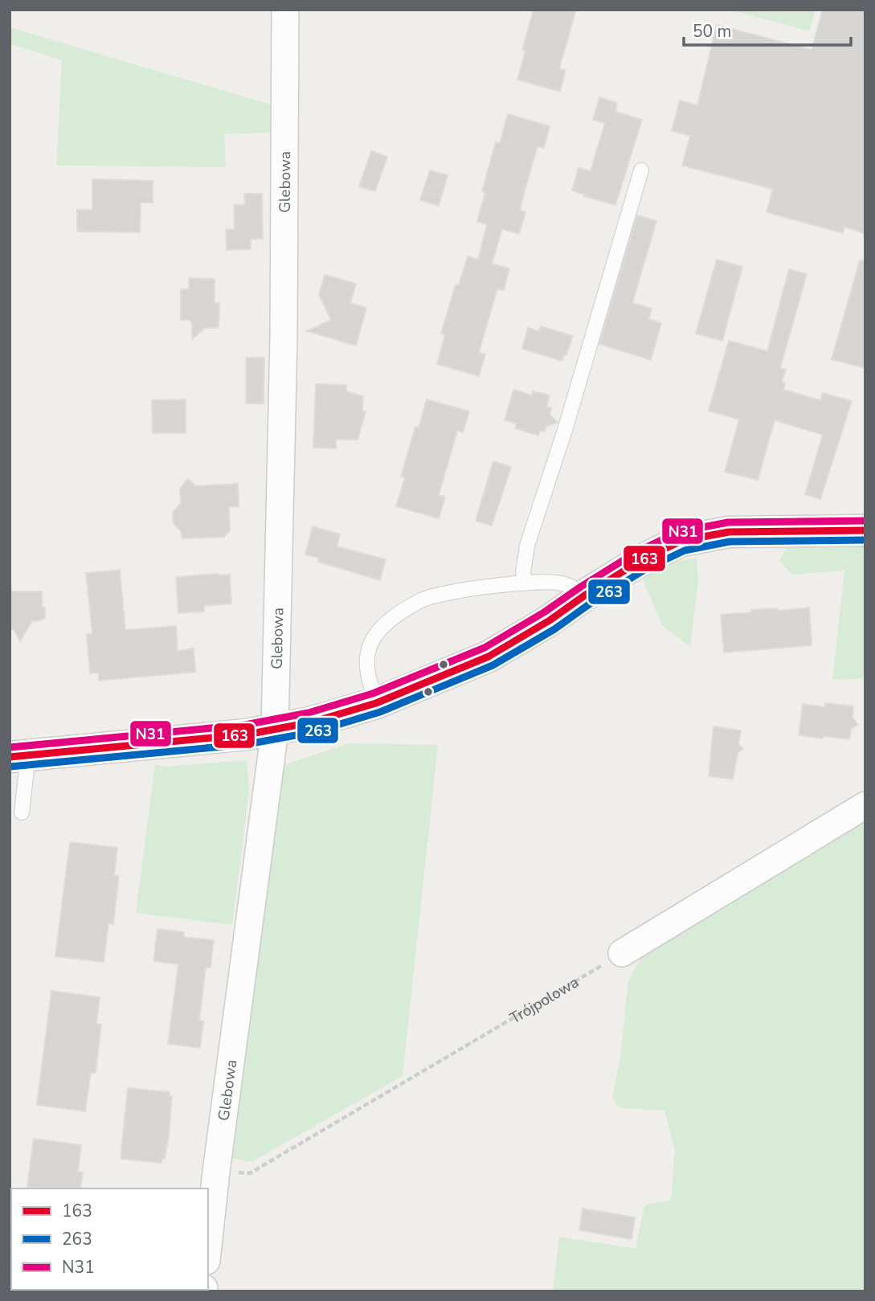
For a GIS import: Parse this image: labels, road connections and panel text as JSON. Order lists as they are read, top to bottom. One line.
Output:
{"streets":{"street":["Glebowa"],"path":["Trójpolowa"]},"crossings":[["Glebowa","Trójpolowa"]],"lines":["transit line N31","transit line 163","transit line 263"],"legend":["163","263","N31"],"scale_bar":"50 m"}
